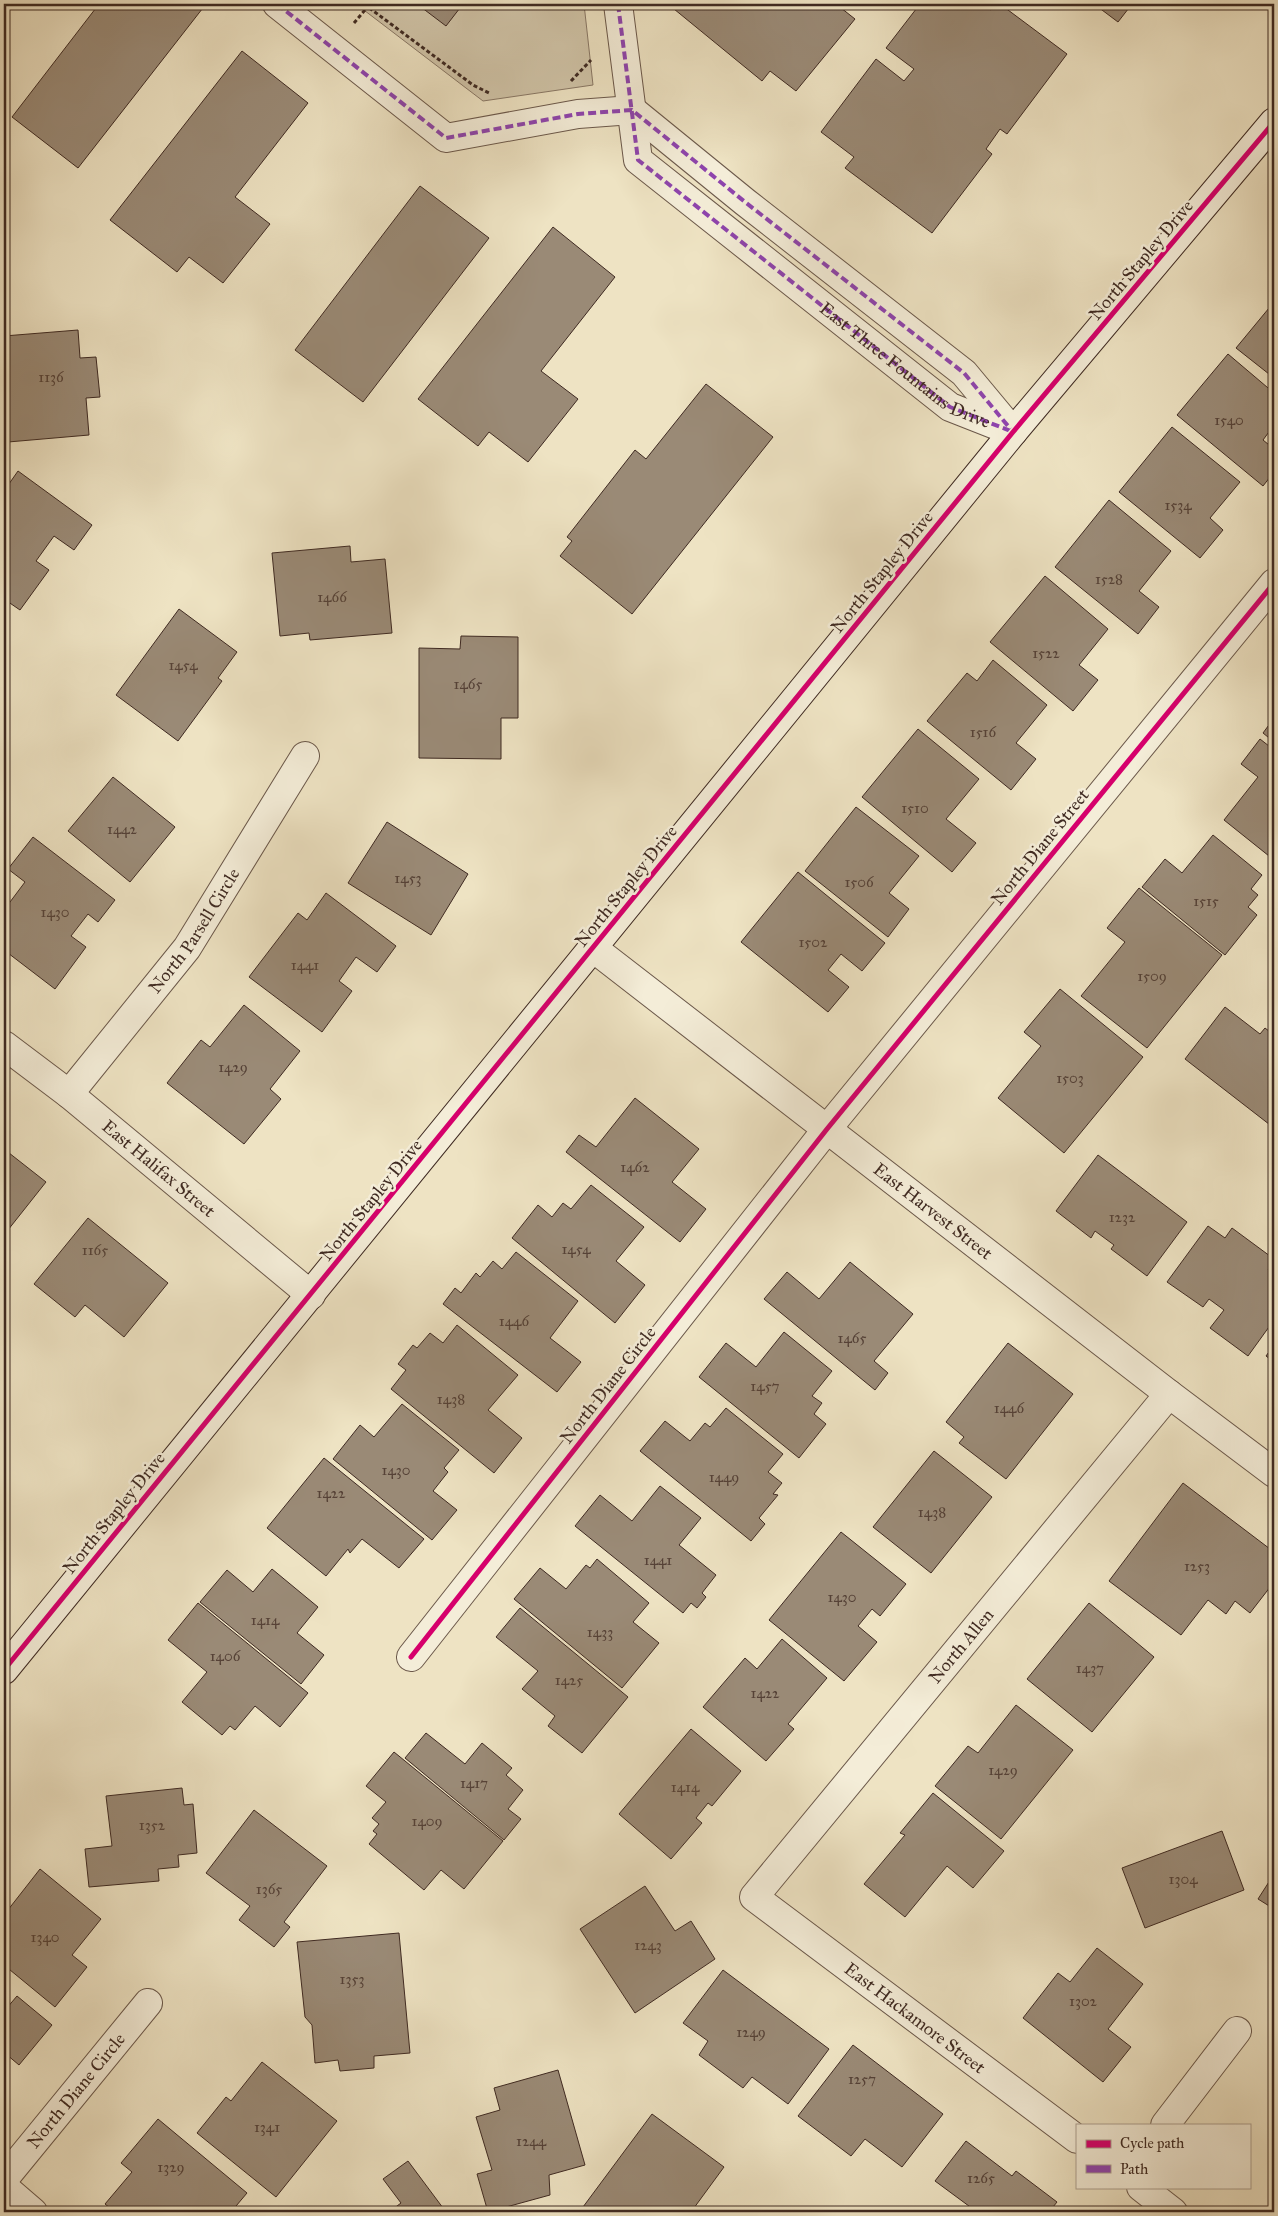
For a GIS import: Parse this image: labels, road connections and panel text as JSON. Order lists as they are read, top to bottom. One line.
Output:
{"streets":{"street":["North Stapley Drive","East Three Fountains Drive","North Diane Street","North Parsell Circle","East Halifax Street","East Harvest Street","North Diane Circle","North Allen","East Hackamore Street"]},"crossings":[["North Stapley Drive","East Three Fountains Drive"],["North Stapley Drive","East Halifax Street"],["North Stapley Drive","East Harvest Street"],["North Diane Street","East Harvest Street"],["North Diane Street","North Diane Circle"],["North Parsell Circle","East Halifax Street"],["East Harvest Street","North Diane Circle"],["East Harvest Street","North Allen"],["North Allen","East Hackamore Street"]],"house_numbers":["1136","1540","1534","1528","1466","1522","1454","1465","1516","1510","1442","1453","1506","1515","1430","1502","1441","1509","1429","1503","1462","1232","1454","1165","1446","1465","1457","1438","1446","1430","1449","1422","1438","1441","1253","1430","1414","1433","1406","1437","1425","1422","1429","1417","1414","1409","1352","1304","1365","1340","1243","1353","1302","1249","1257","1341","1244","1329","1265"],"legend":["Cycle path","Path"]}
